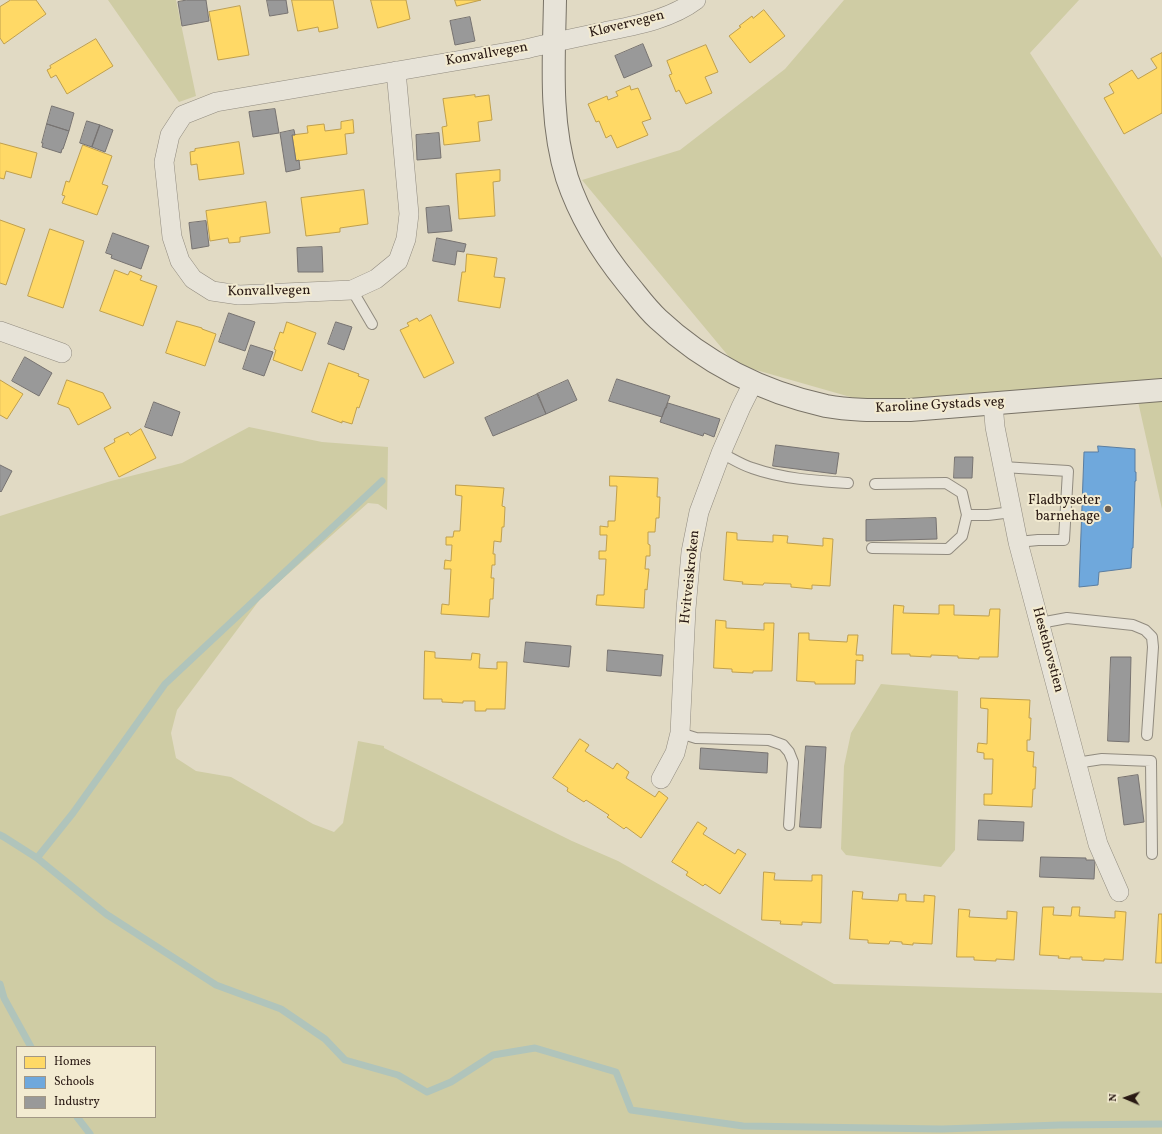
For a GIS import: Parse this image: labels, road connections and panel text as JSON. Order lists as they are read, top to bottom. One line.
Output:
{"streets":{"street":["Kløvervegen","Konvallvegen","Karoline Gystads veg","Hvitveiskroken","Hestehovstien"]},"crossings":[["Kløvervegen","Konvallvegen"],["Kløvervegen","Karoline Gystads veg"],["Konvallvegen","Karoline Gystads veg"],["Karoline Gystads veg","Hvitveiskroken"],["Karoline Gystads veg","Hestehovstien"]],"places":["Fladbyseter barnehage"],"legend":["Homes","Schools","Industry"],"north":"left"}
